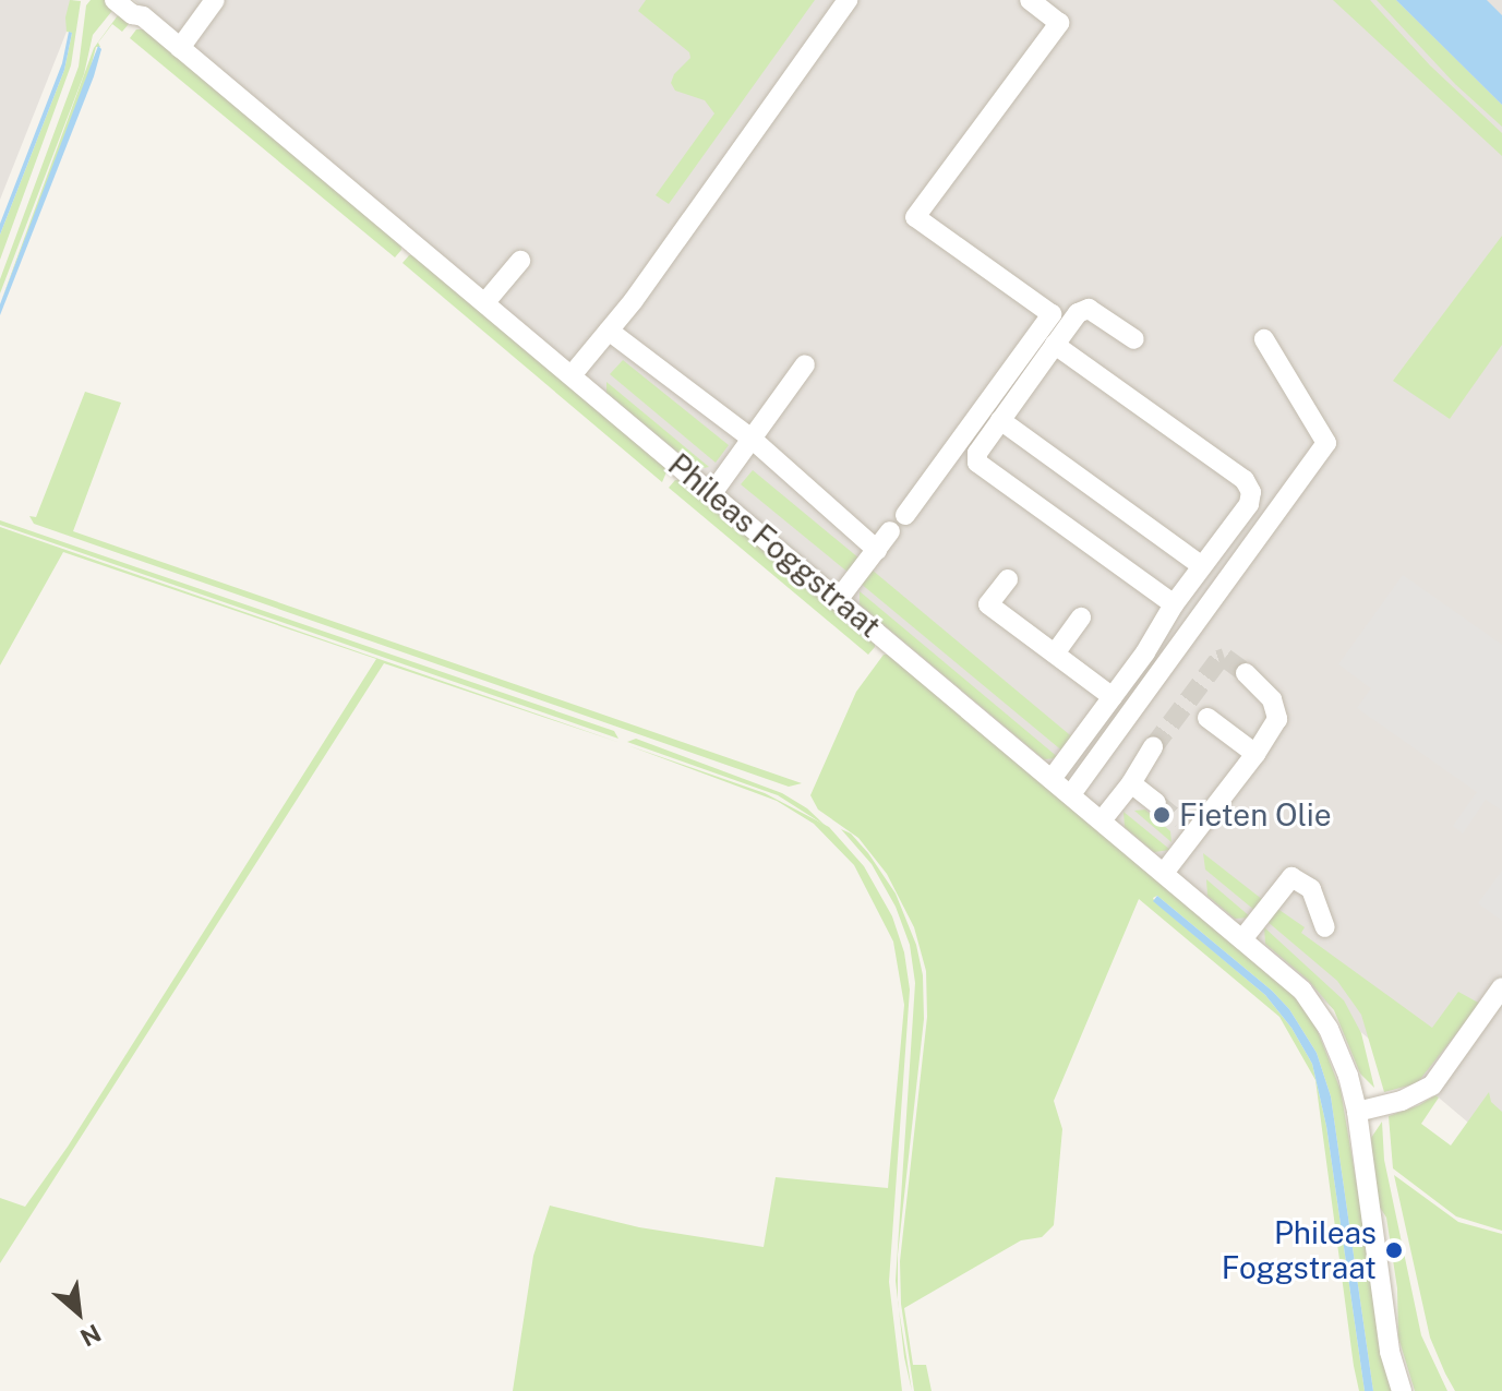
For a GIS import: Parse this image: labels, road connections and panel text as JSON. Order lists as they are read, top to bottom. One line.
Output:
{"streets":{"street":["Phileas Foggstraat"]},"places":["Fieten Olie","Phileas Foggstraat"],"north":"bottom right"}
